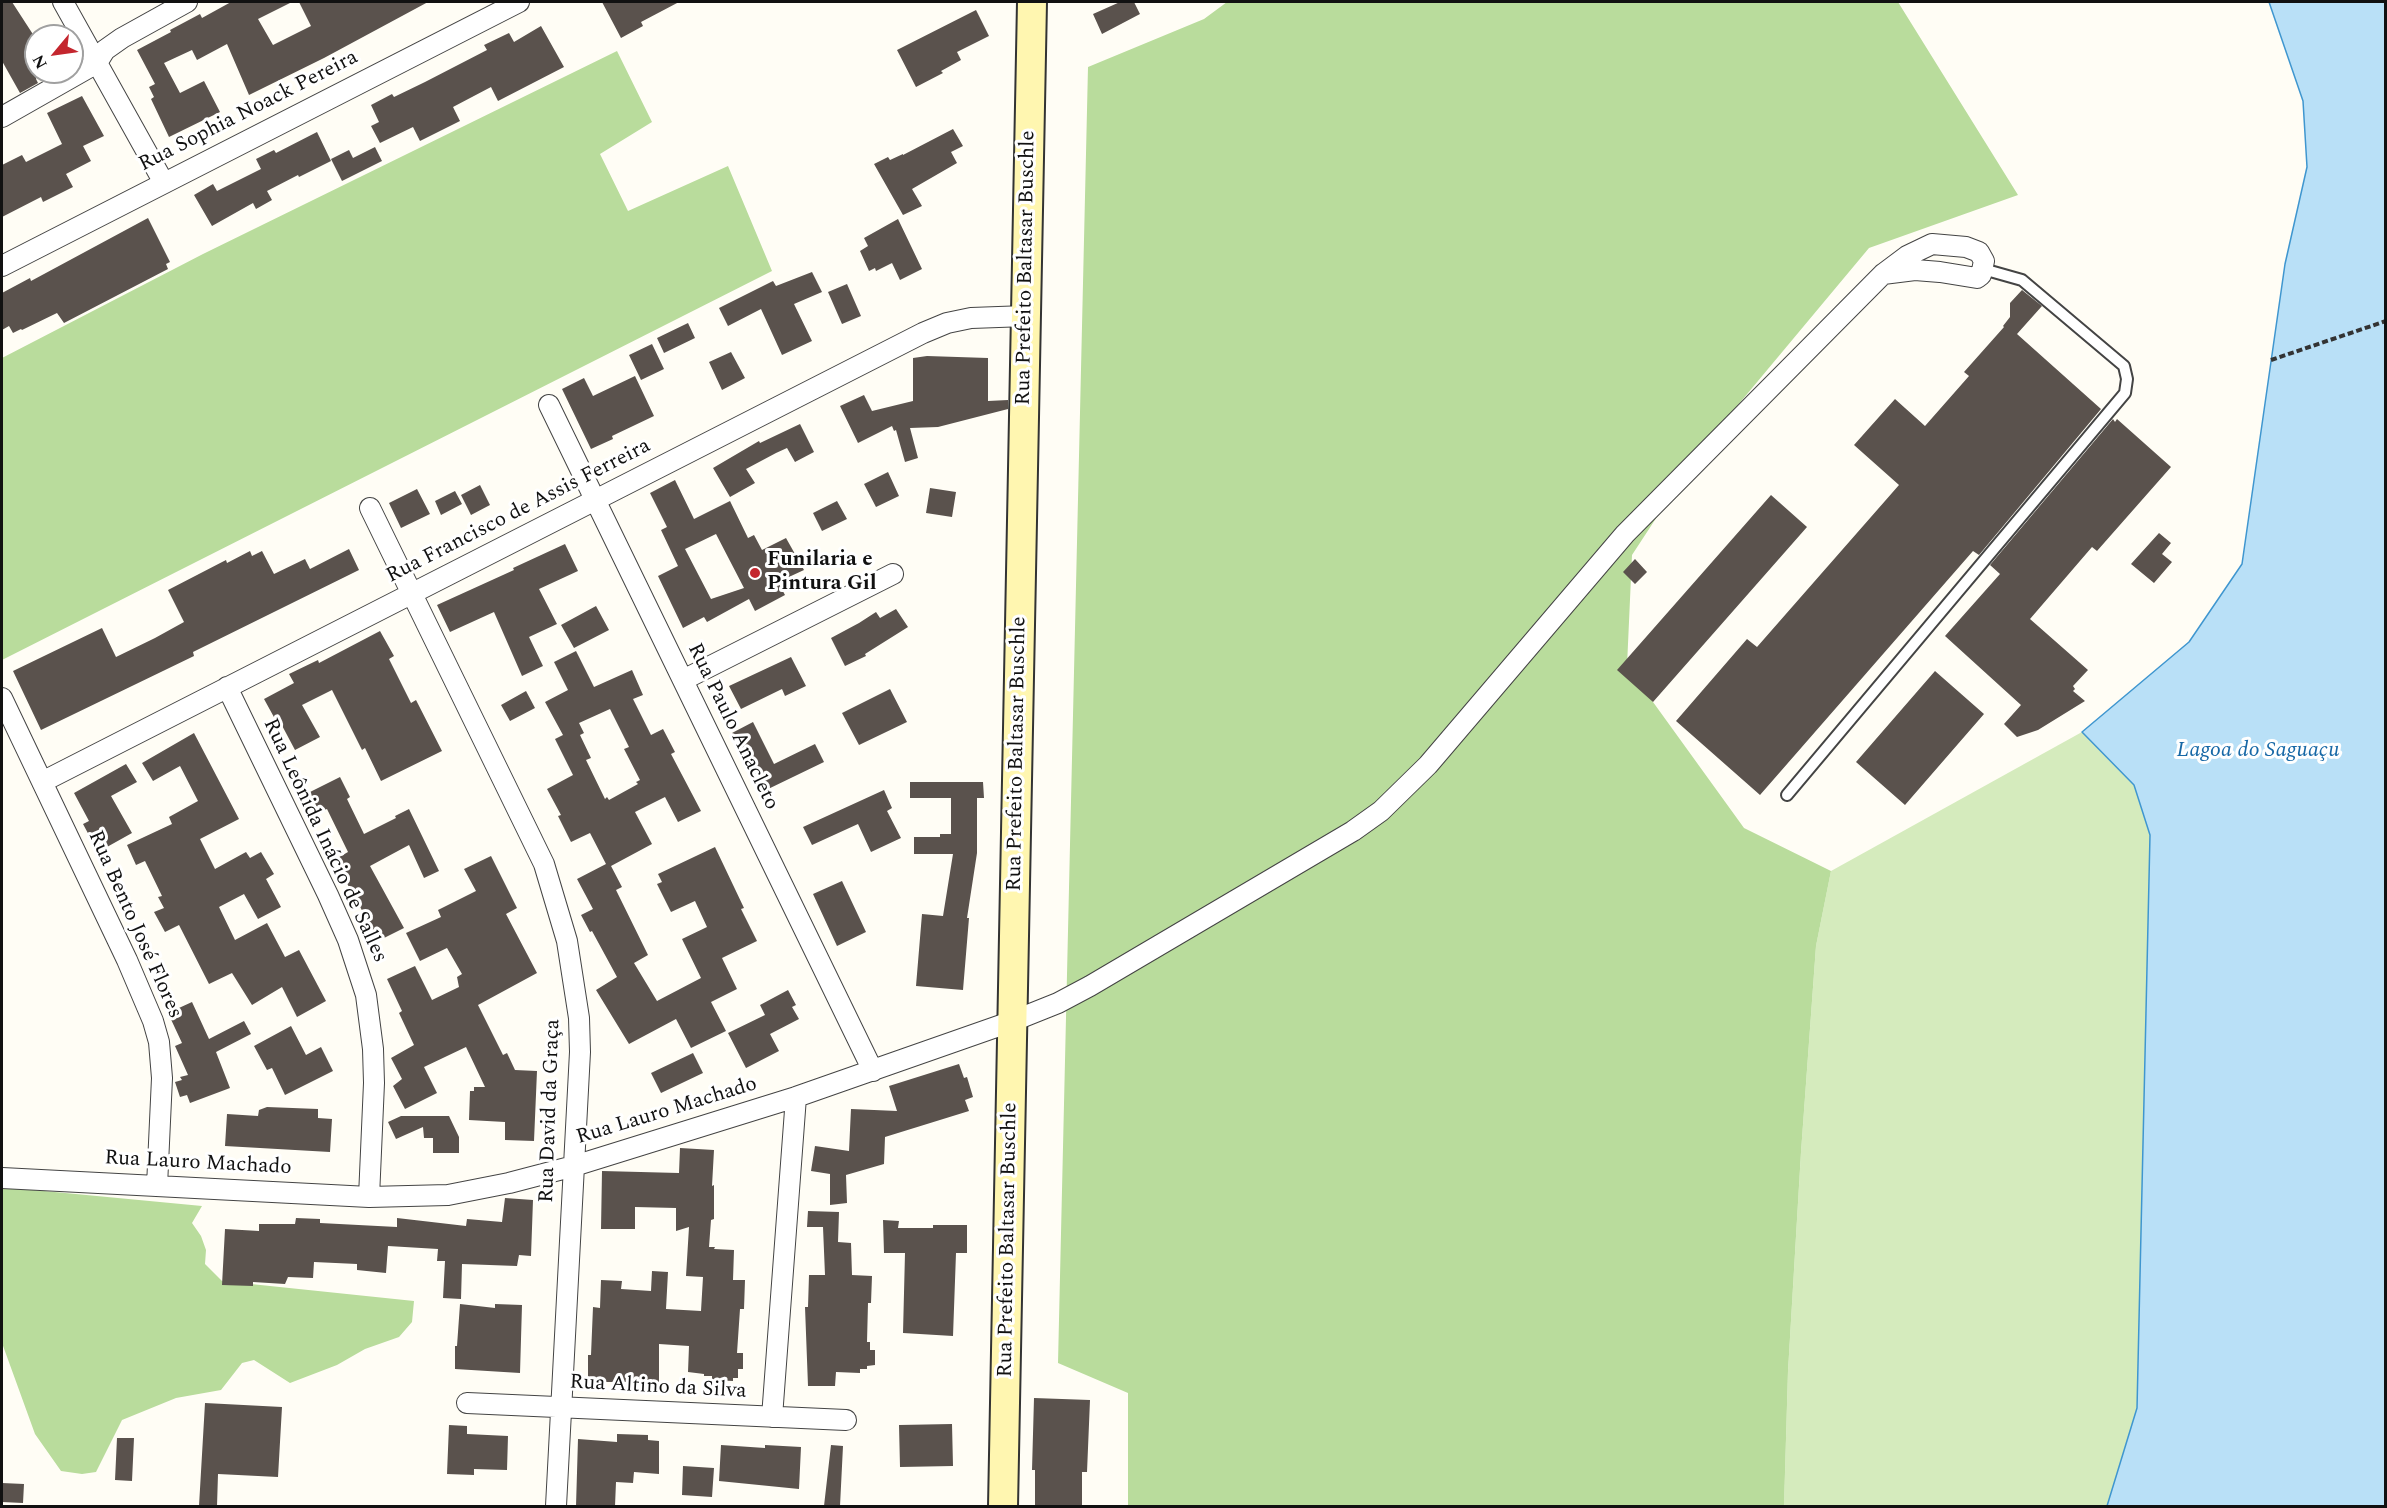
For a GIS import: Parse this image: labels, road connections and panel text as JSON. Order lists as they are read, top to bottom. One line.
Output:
{"streets":{"main road":["Rua Prefeito Baltasar Buschle"],"street":["Rua Sophia Noack Pereira","Rua Francisco de Assis Ferreira","Rua Paulo Anacleto","Rua Leônida Inácio de Salles","Rua Bento José Flores","Rua David da Graça","Rua Lauro Machado","Rua Altino da Silva"]},"crossings":[["Rua Prefeito Baltasar Buschle","Rua Francisco de Assis Ferreira"],["Rua Prefeito Baltasar Buschle","Rua Lauro Machado"],["Rua Francisco de Assis Ferreira","Rua Paulo Anacleto"],["Rua Francisco de Assis Ferreira","Rua Leônida Inácio de Salles"],["Rua Francisco de Assis Ferreira","Rua Bento José Flores"],["Rua Francisco de Assis Ferreira","Rua David da Graça"],["Rua Paulo Anacleto","Rua Lauro Machado"],["Rua Leônida Inácio de Salles","Rua Lauro Machado"],["Rua Bento José Flores","Rua Lauro Machado"],["Rua David da Graça","Rua Lauro Machado"],["Rua David da Graça","Rua Altino da Silva"]],"water":["Lagoa do Saguaçu"],"places":["Funilaria e Pintura Gil"],"north":"bottom left"}
